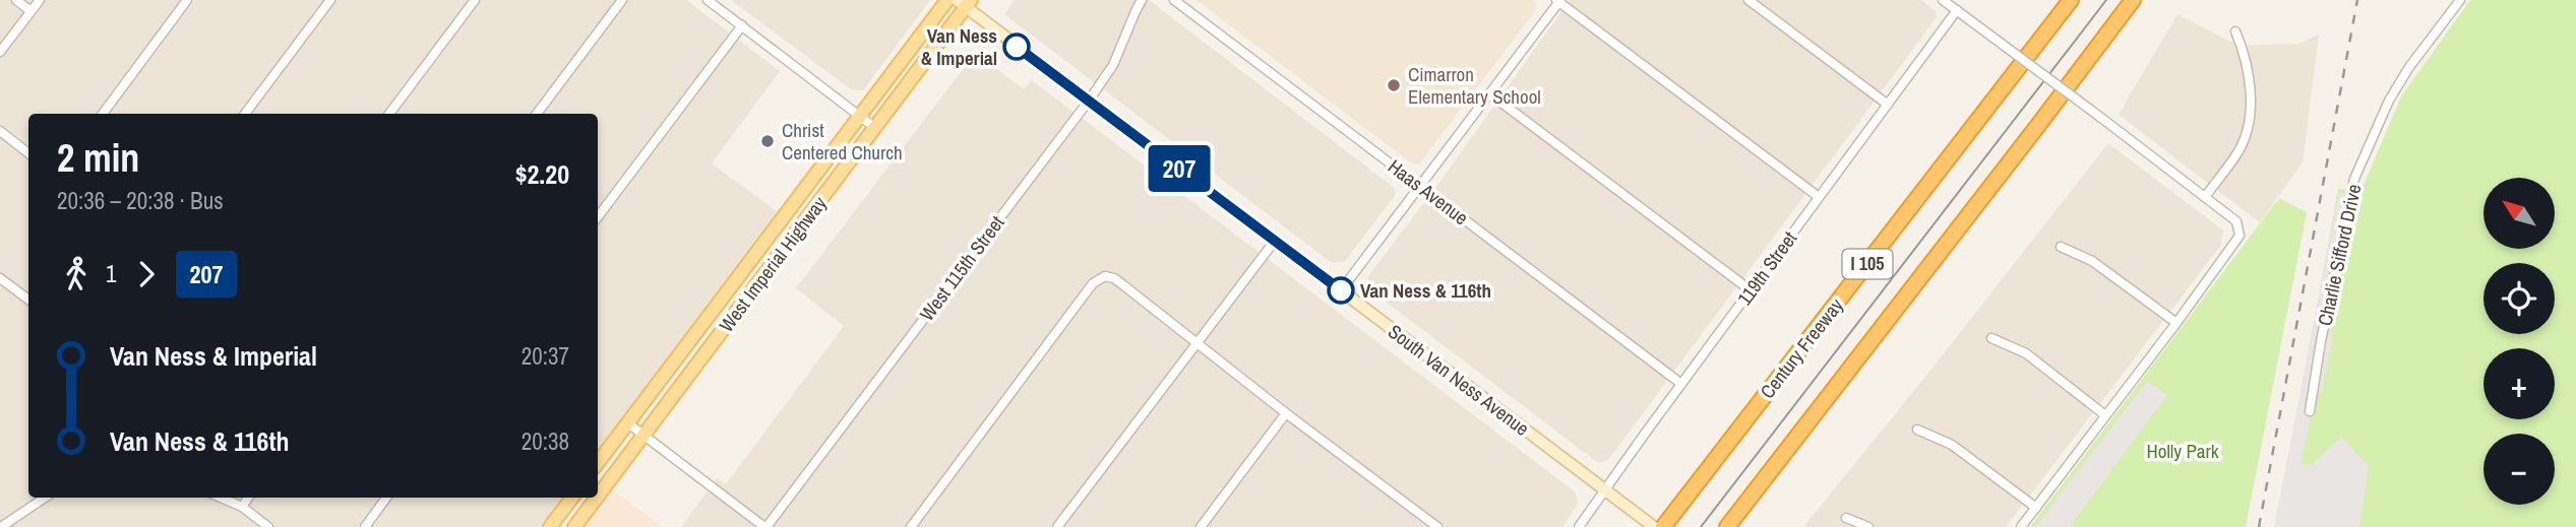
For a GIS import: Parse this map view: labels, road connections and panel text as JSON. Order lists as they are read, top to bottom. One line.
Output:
{"streets":{"highway":["I 105","Century Freeway"],"main road":["West Imperial Highway","South Van Ness Avenue"],"street":["Haas Avenue","Charlie Sifford Drive","West 115th Street","119th Street"]},"crossings":[["Haas Avenue","119th Street"],["West Imperial Highway","South Van Ness Avenue"],["West 115th Street","South Van Ness Avenue"],["119th Street","South Van Ness Avenue"]],"parks":["Holly Park"],"places":["Van Ness & Imperial","Cimarron Elementary School","Christ Centered Church","Van Ness & 116th"],"lines":["bus line 207"],"north":"top left","page":{"on_map":"207","heading":["2 min","20:36 – 20:38 · Bus","$2.20"],"map_buttons":["+","−"],"legs":["1","207"],"list":[{"name":"Van Ness & Imperial","value":"20:37"},{"name":"Van Ness & 116th","value":"20:38"}]}}
